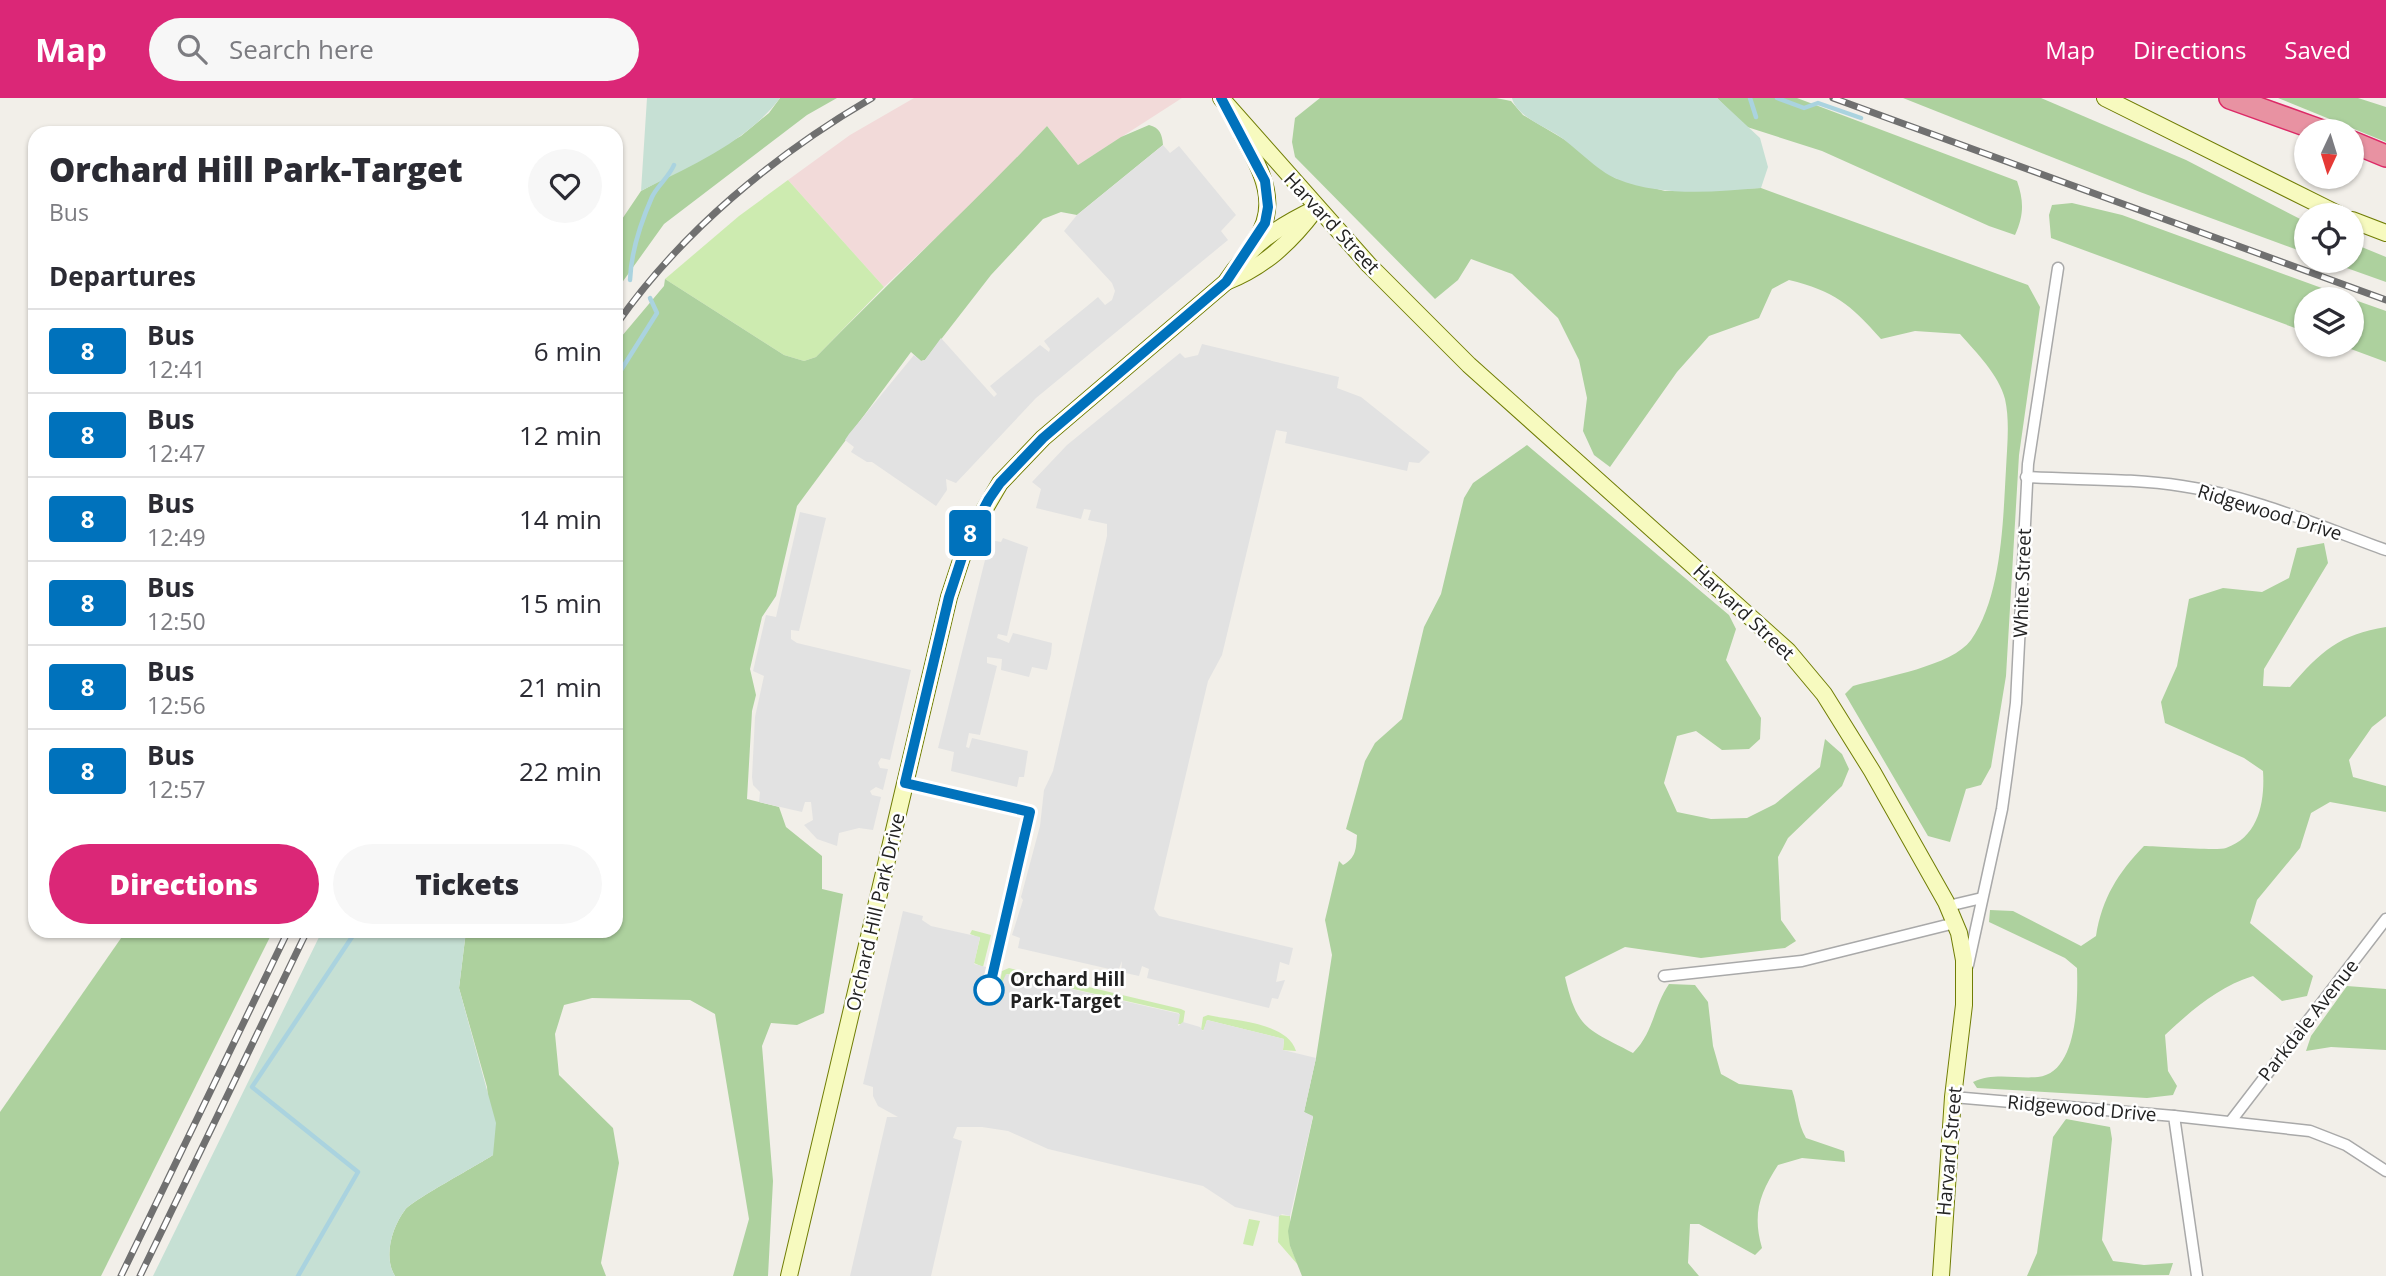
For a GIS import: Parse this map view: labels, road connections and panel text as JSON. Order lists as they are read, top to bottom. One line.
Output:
{"streets":{"main road":["Harvard Street","Orchard Hill Park Drive"],"street":["Ridgewood Drive","White Street","Parkdale Avenue"]},"crossings":[["Harvard Street","Ridgewood Drive"],["Harvard Street","White Street"],["Harvard Street","Orchard Hill Park Drive"],["Ridgewood Drive","White Street"]],"places":["Orchard Hill Park-Target"],"lines":["bus line 8"],"north":"bottom","page":{"header":"Map","search":"Search here","nav":["Map","Directions","Saved"],"on_map":"8","heading":[["Orchard Hill Park-Target","Bus"],"Departures"],"list":[{"mark":"8","name":"Bus","note":"12:41","value":"6 min"},{"mark":"8","name":"Bus","note":"12:47","value":"12 min"},{"mark":"8","name":"Bus","note":"12:49","value":"14 min"},{"mark":"8","name":"Bus","note":"12:50","value":"15 min"},{"mark":"8","name":"Bus","note":"12:56","value":"21 min"},{"mark":"8","name":"Bus","note":"12:57","value":"22 min"}],"buttons":["Directions","Tickets"]}}
